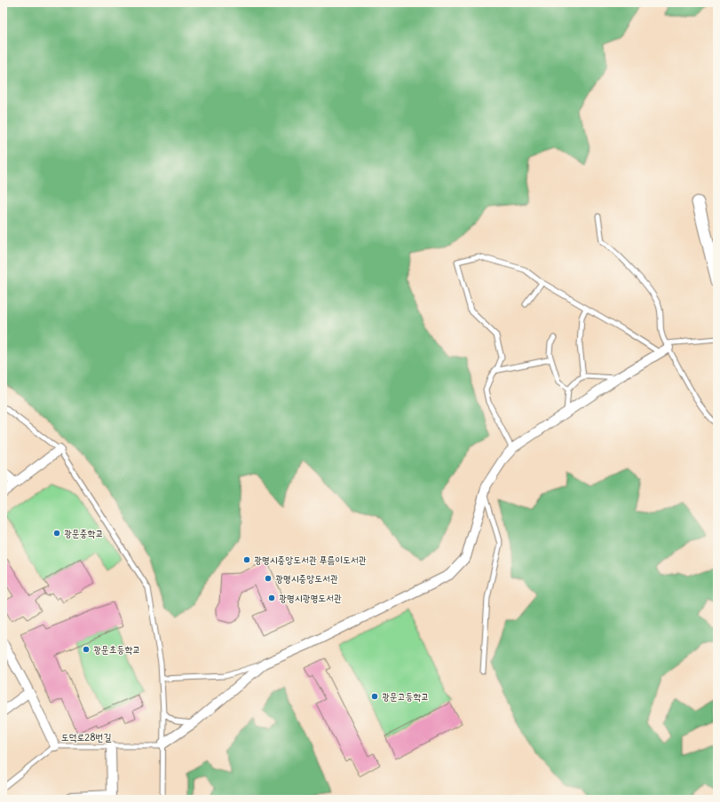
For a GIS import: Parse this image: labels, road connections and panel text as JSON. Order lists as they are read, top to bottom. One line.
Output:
{"streets":{"lane":["도덕로28번길"]},"places":["광문중학교","광명시중앙도서관 푸름이도서관","광명시중앙도서관","광명시광명도서관","광문초등학교","광문고등학교"]}
